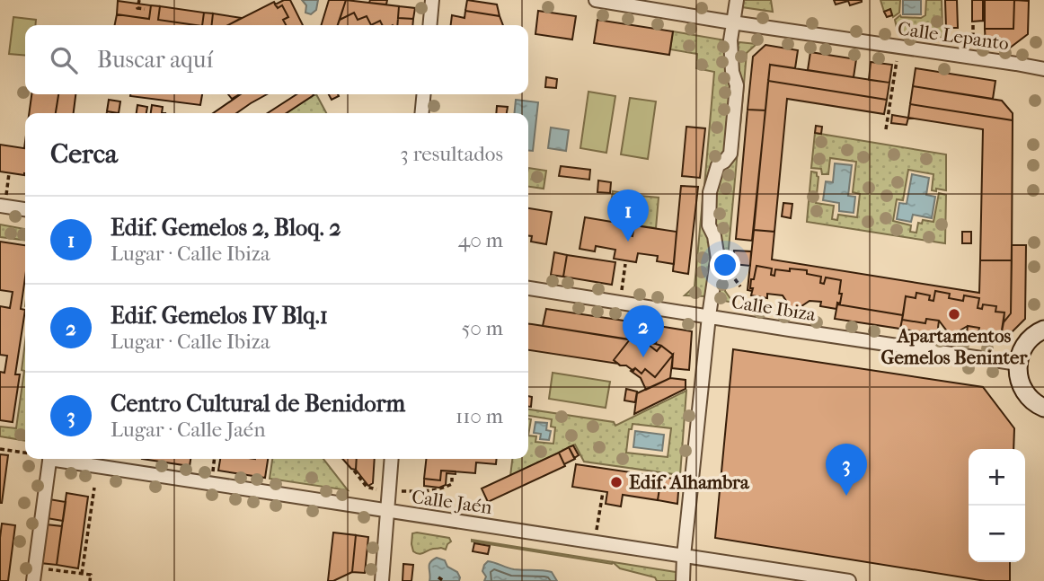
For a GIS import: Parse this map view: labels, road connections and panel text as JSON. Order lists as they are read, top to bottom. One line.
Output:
{"streets":{"street":["Calle Lepanto","Calle Ibiza","Calle Jaén"]},"places":["Apartamentos Gemelos Beninter","Edif. Alhambra"],"page":{"search":"Buscar aquí","heading":["Cerca","3 resultados"],"pins":["1","2","3"],"list":[{"mark":"1","name":"Edif. Gemelos 2, Bloq. 2","note":"Lugar · Calle Ibiza","value":"40 m"},{"mark":"2","name":"Edif. Gemelos IV Blq.1","note":"Lugar · Calle Ibiza","value":"50 m"},{"mark":"3","name":"Centro Cultural de Benidorm","note":"Lugar · Calle Jaén","value":"110 m"}],"map_buttons":["+","−"]}}
